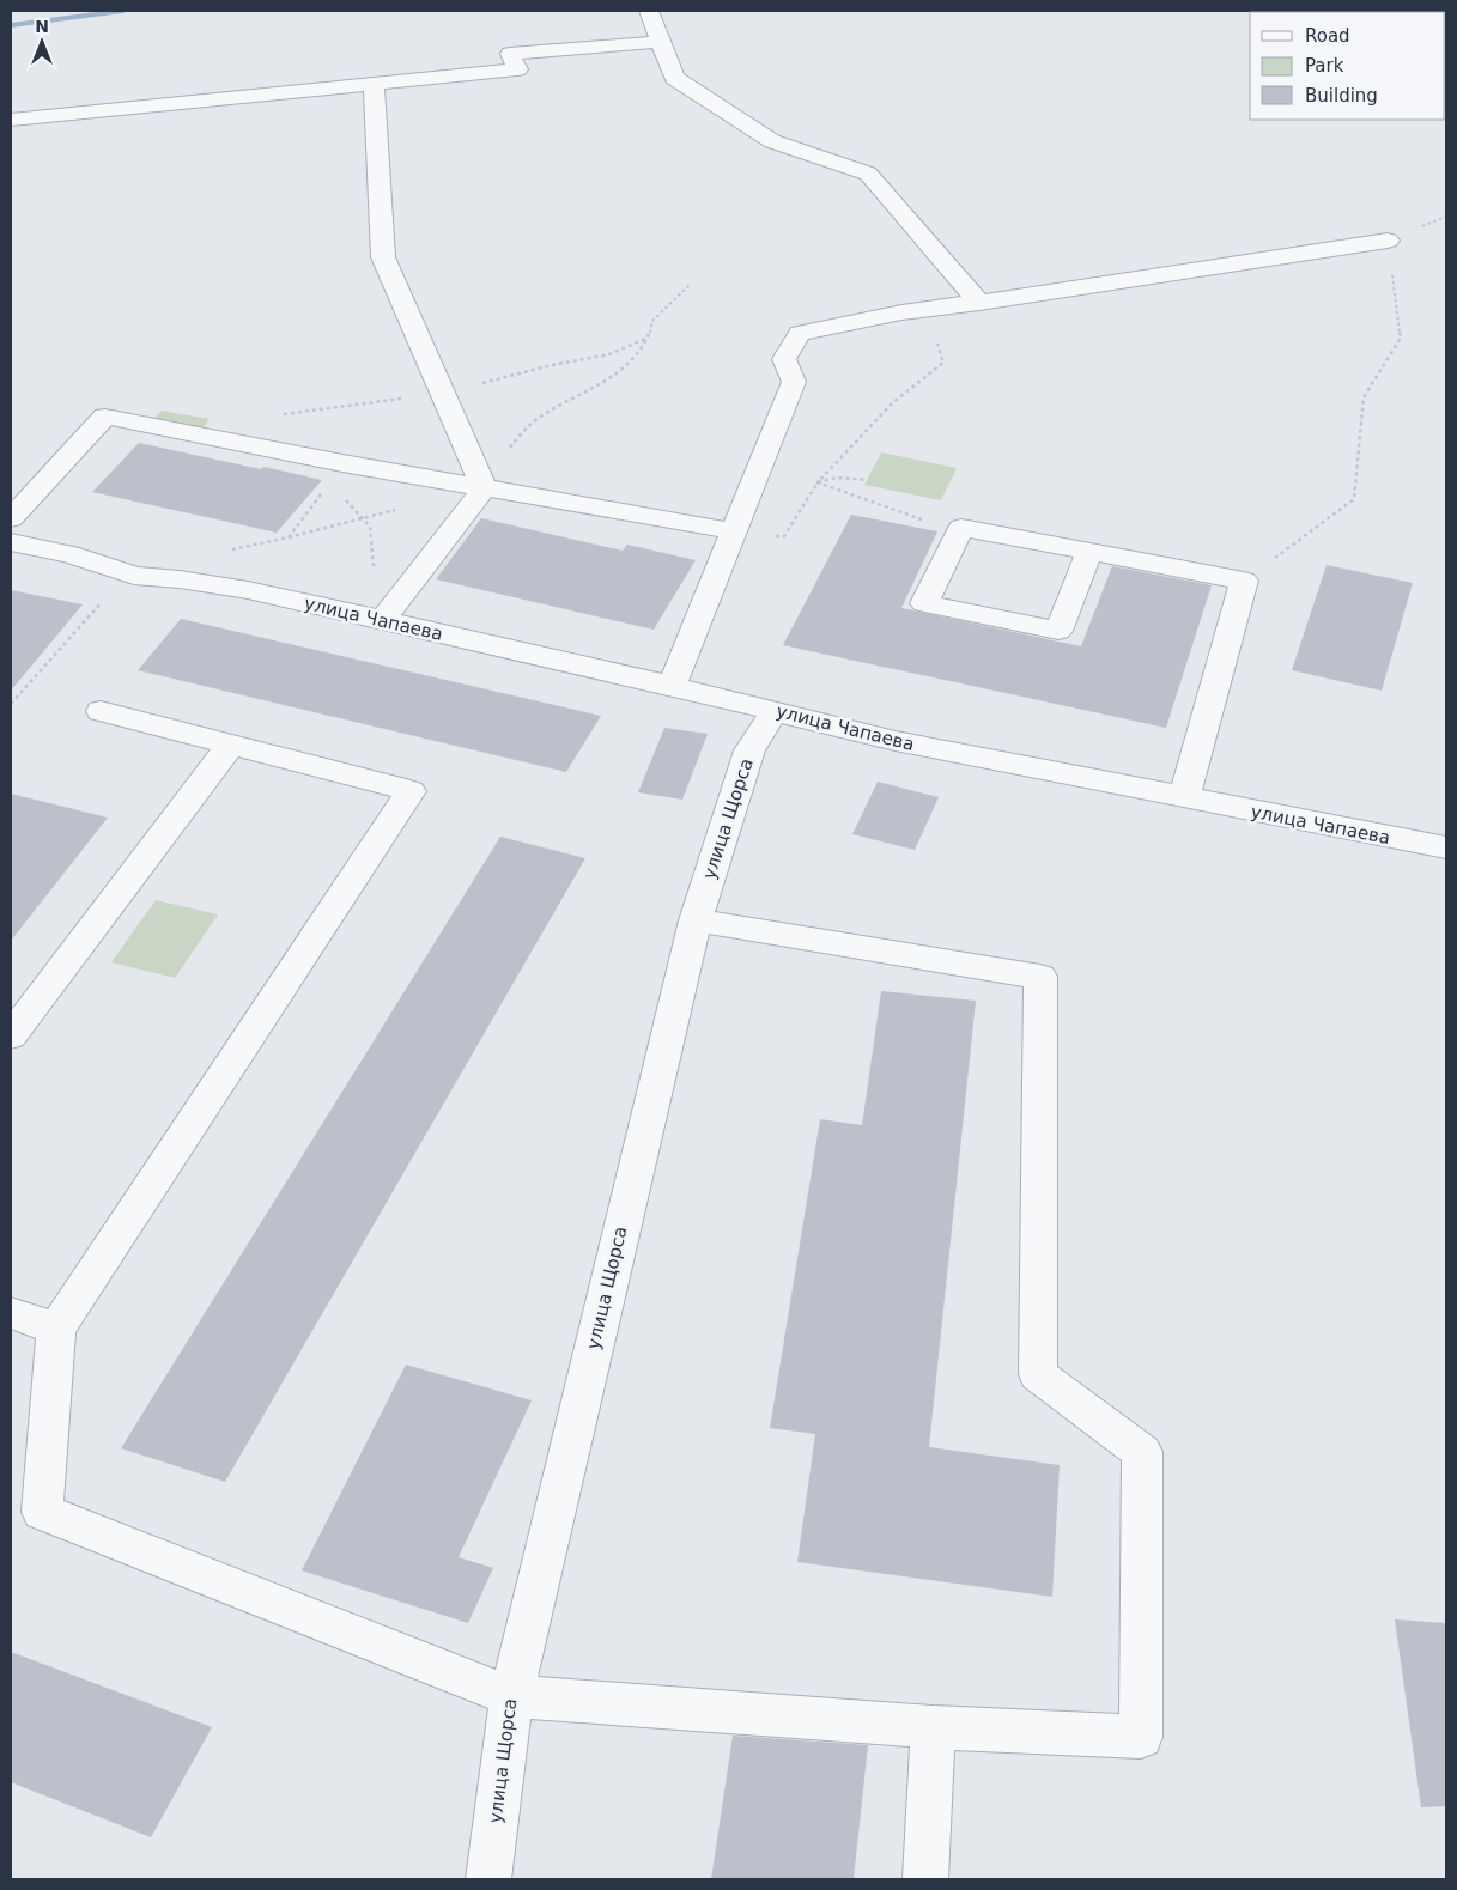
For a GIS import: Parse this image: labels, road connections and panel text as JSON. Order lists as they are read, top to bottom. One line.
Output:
{"streets":{"street":["улица Чапаева","улица Щорса"]},"crossings":[["улица Чапаева","улица Щорса"]],"legend":["Road","Park","Building"],"north":"top"}
